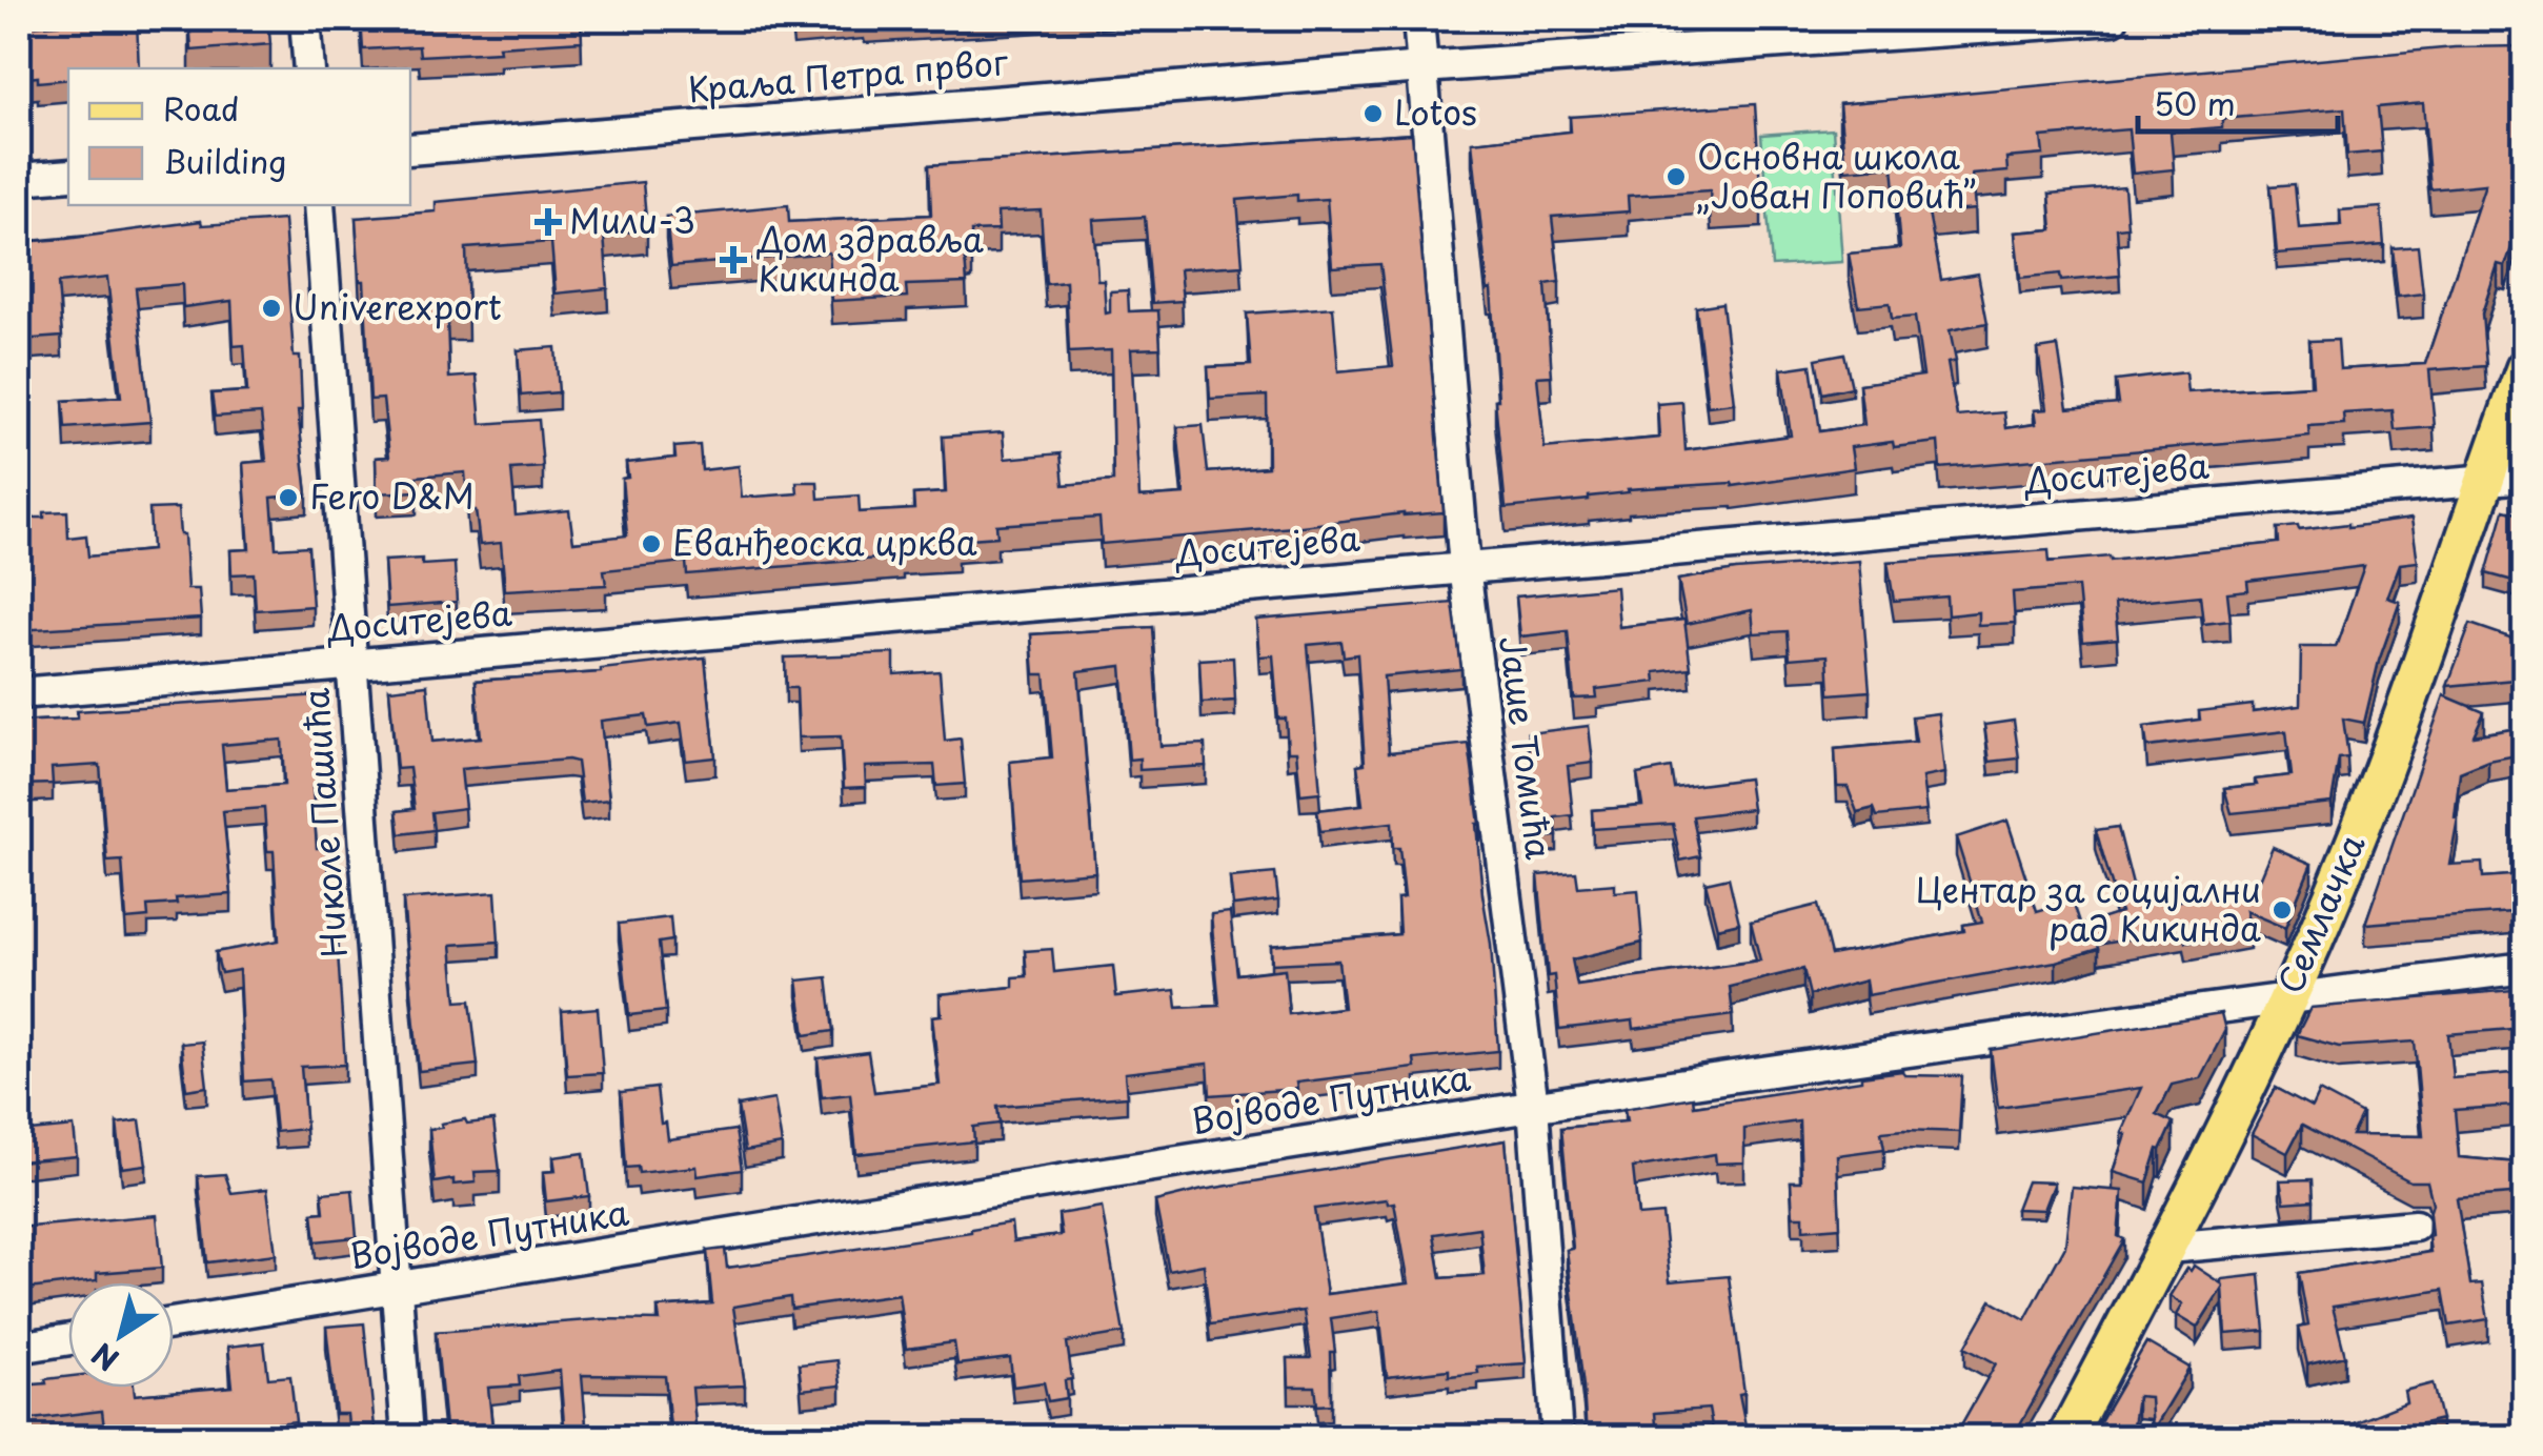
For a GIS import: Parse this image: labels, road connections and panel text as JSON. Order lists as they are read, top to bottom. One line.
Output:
{"streets":{"main road":["Семлачка"],"street":["Краља Петра првог","Доситејева","Јаше Томића","Николе Пашића","Војводе Путника"]},"crossings":[["Краља Петра првог","Јаше Томића"],["Доситејева","Јаше Томића"],["Доситејева","Николе Пашића"],["Доситејева","Семлачка"],["Јаше Томића","Војводе Путника"],["Николе Пашића","Војводе Путника"],["Семлачка","Војводе Путника"]],"places":{"other":["Lotos","Основна школа „Јован Поповић”","Univerexport","Fero D&M","Еванђеоска црква","Центар за социјални рад Кикинда"],"health":["Мили-3","Дом здравља Кикинда"]},"legend":["Road","Building"],"scale_bar":"50 m","north":"bottom left"}
